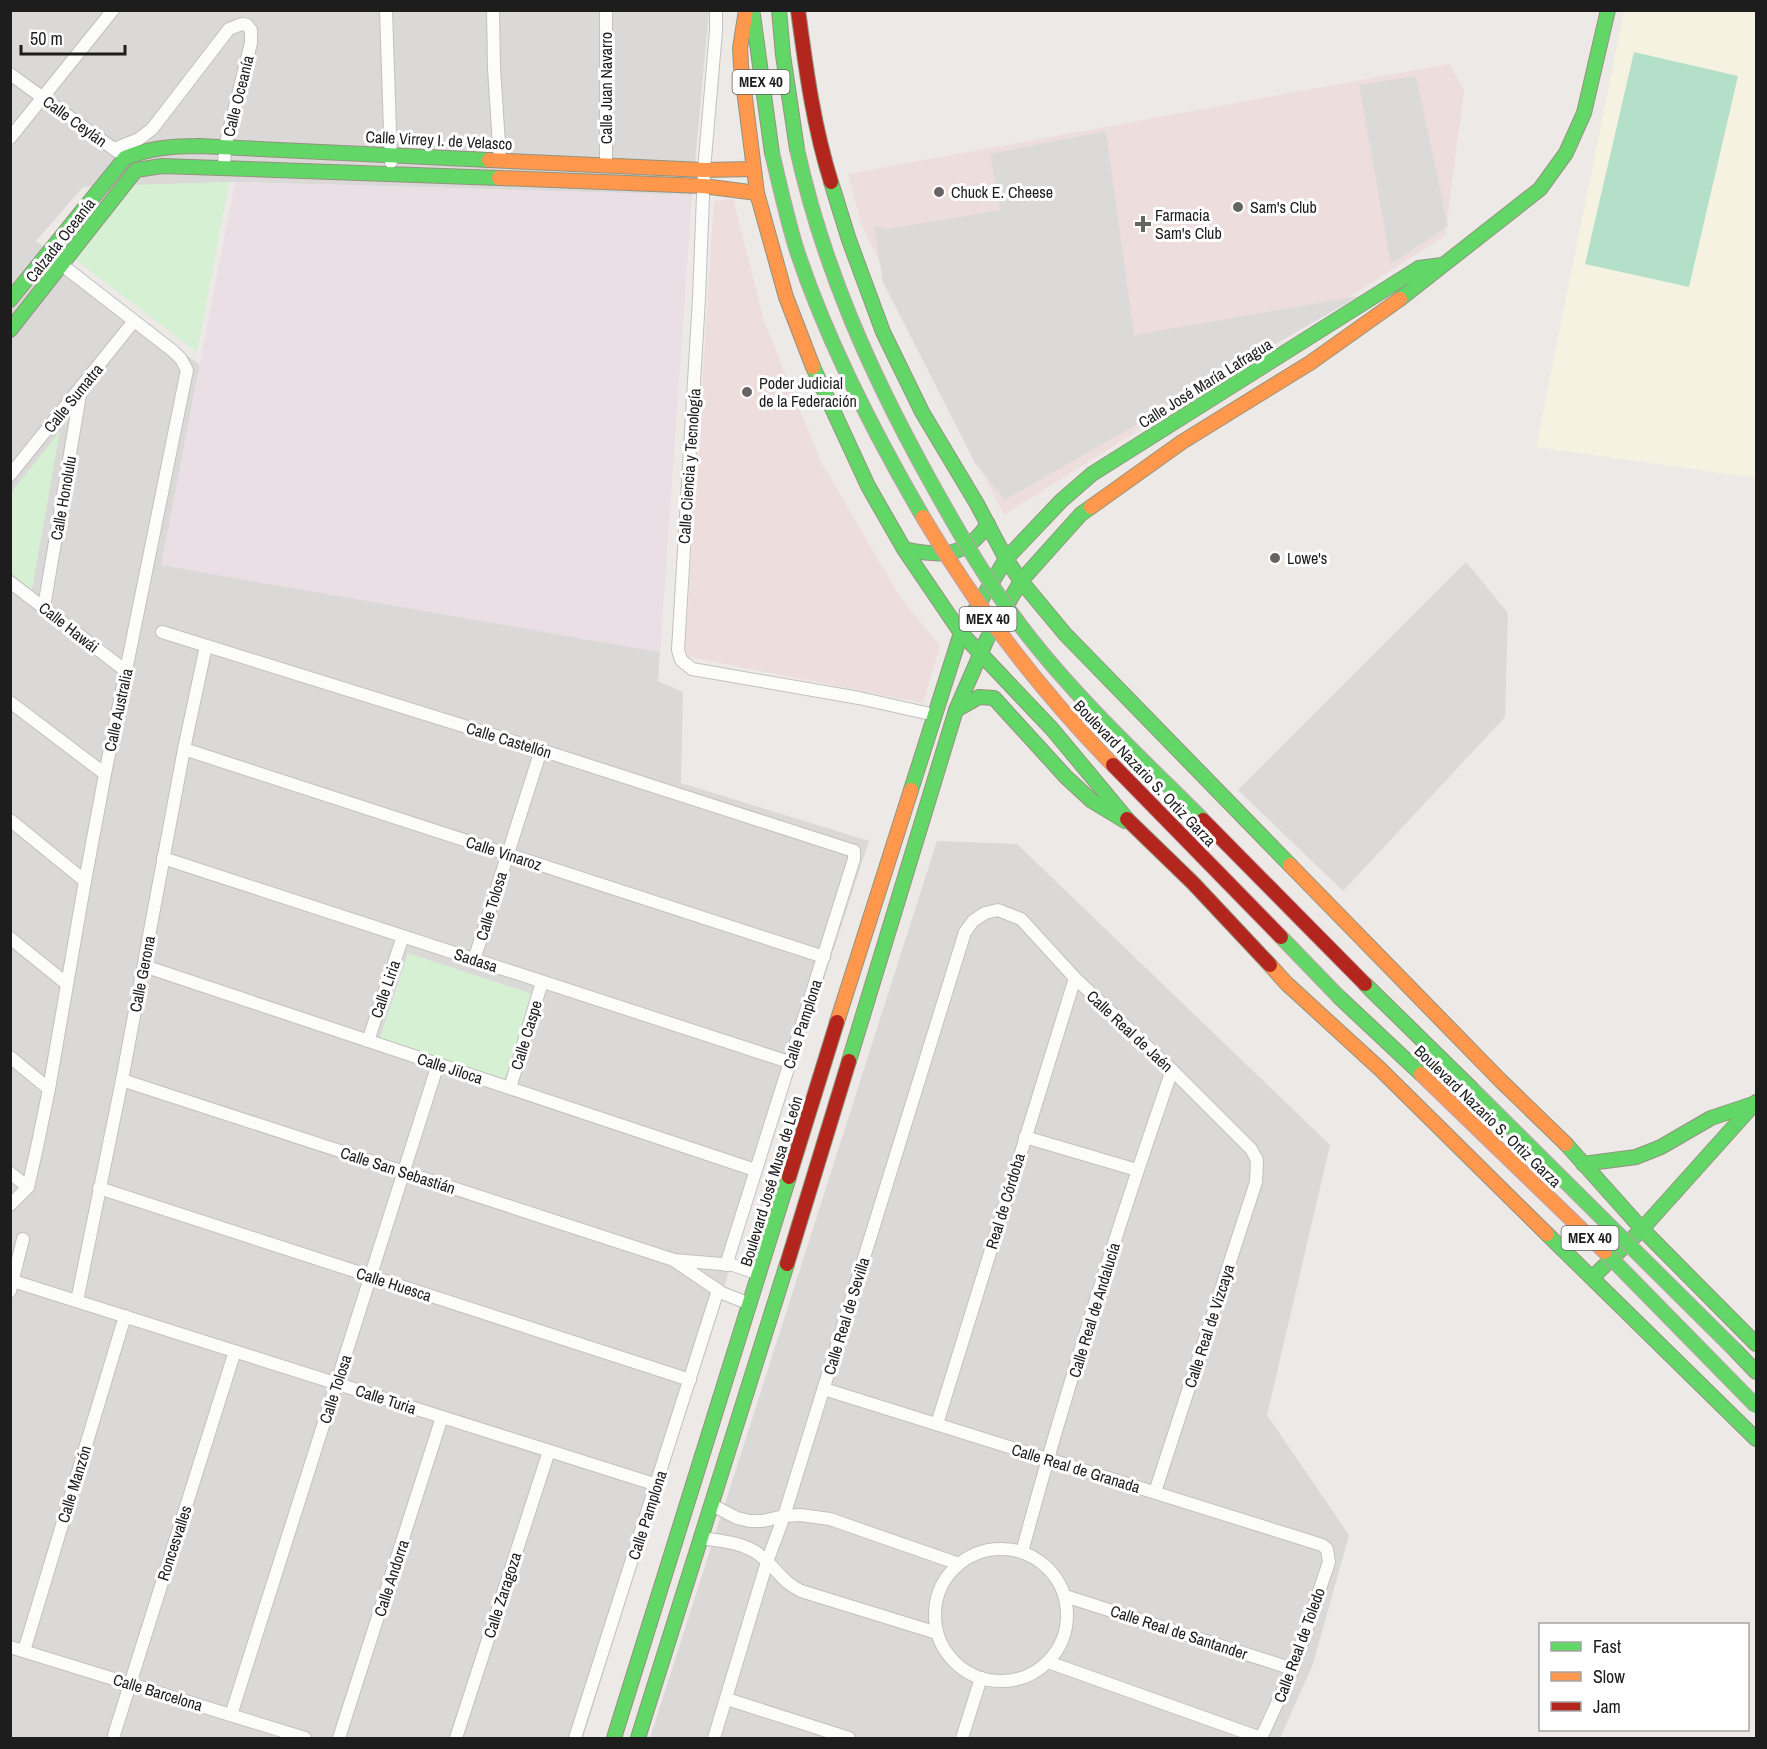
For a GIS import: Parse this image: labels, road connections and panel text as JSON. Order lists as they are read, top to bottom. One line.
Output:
{"streets":{"main road":["MEX 40","Calle Virrey I. de Velasco","Calzada Oceanía","Calle José María Lafragua","Boulevard Nazario S. Ortiz Garza","Boulevard José Musa de León"],"street":["Calle Juan Navarro","Calle Oceanía","Calle Ceylán","Calle Sumatra","Calle Ciencia y Tecnología","Calle Honolulu","Calle Hawái","Calle Australia","Calle Castellón","Calle Vinaroz","Calle Tolosa","Sadasa","Calle Gerona","Calle Liria","Calle Pamplona","Calle Real de Jaén","Calle Caspe","Calle Jiloca","Calle San Sebastián","Real de Córdoba","Calle Huesca","Calle Real de Andalucía","Calle Real de Sevilla","Calle Real de Vizcaya","Calle Turia","Calle Real de Granada","Calle Manzón","Roncesvalles","Calle Andorra","Calle Zaragoza","Calle Real de Santander","Calle Real de Toledo","Calle Barcelona"]},"crossings":[["Calle Juan Navarro","Calle Virrey I. de Velasco"],["Calle Oceanía","Calle Virrey I. de Velasco"],["Calle Oceanía","Calzada Oceanía"],["Calle Ceylán","Calle Virrey I. de Velasco"],["Calle Ceylán","Calzada Oceanía"],["Calle Virrey I. de Velasco","Calzada Oceanía"],["Calle Virrey I. de Velasco","Calle Ciencia y Tecnología"],["Calzada Oceanía","Calle Australia"],["Calle José María Lafragua","Boulevard José Musa de León"],["Calle Sumatra","Calle Honolulu"],["Calle Sumatra","Calle Australia"],["Calle Ciencia y Tecnología","Boulevard José Musa de León"],["Calle Honolulu","Calle Hawái"],["Calle Hawái","Calle Australia"],["Calle Castellón","Calle Tolosa"],["Calle Castellón","Calle Gerona"],["Calle Castellón","Calle Pamplona"],["Calle Vinaroz","Calle Tolosa"],["Calle Vinaroz","Calle Gerona"],["Calle Vinaroz","Calle Pamplona"],["Calle Tolosa","Sadasa"],["Calle Tolosa","Calle Jiloca"],["Calle Tolosa","Calle San Sebastián"],["Calle Tolosa","Calle Huesca"],["Calle Tolosa","Calle Turia"],["Calle Tolosa","Calle Barcelona"],["Sadasa","Calle Gerona"],["Sadasa","Calle Liria"],["Sadasa","Calle Pamplona"],["Sadasa","Calle Caspe"],["Calle Gerona","Calle Jiloca"],["Calle Gerona","Calle San Sebastián"],["Calle Gerona","Calle Huesca"],["Calle Gerona","Calle Turia"],["Calle Liria","Calle Jiloca"],["Calle Pamplona","Calle Jiloca"],["Calle Pamplona","Calle San Sebastián"],["Calle Pamplona","Calle Huesca"],["Calle Pamplona","Calle Turia"],["Calle Real de Jaén","Real de Córdoba"],["Calle Real de Jaén","Calle Real de Andalucía"],["Calle Real de Jaén","Calle Real de Sevilla"],["Calle Real de Jaén","Calle Real de Vizcaya"],["Calle Caspe","Calle Jiloca"],["Calle San Sebastián","Boulevard José Musa de León"],["Real de Córdoba","Calle Real de Granada"],["Calle Real de Andalucía","Calle Real de Granada"],["Calle Real de Andalucía","Calle Real de Santander"],["Calle Real de Sevilla","Calle Real de Granada"],["Calle Real de Vizcaya","Calle Real de Granada"],["Calle Turia","Calle Manzón"],["Calle Turia","Roncesvalles"],["Calle Turia","Calle Andorra"],["Calle Turia","Calle Zaragoza"],["Calle Real de Granada","Calle Real de Toledo"],["Calle Manzón","Calle Barcelona"],["Roncesvalles","Calle Barcelona"],["Calle Real de Santander","Calle Real de Toledo"]],"places":{"other":["Chuck E. Cheese","Sam's Club","Poder Judicial de la Federación","Lowe's"],"health":["Farmacia Sam's Club"]},"legend":["Fast","Slow","Jam"],"scale_bar":"50 m"}
